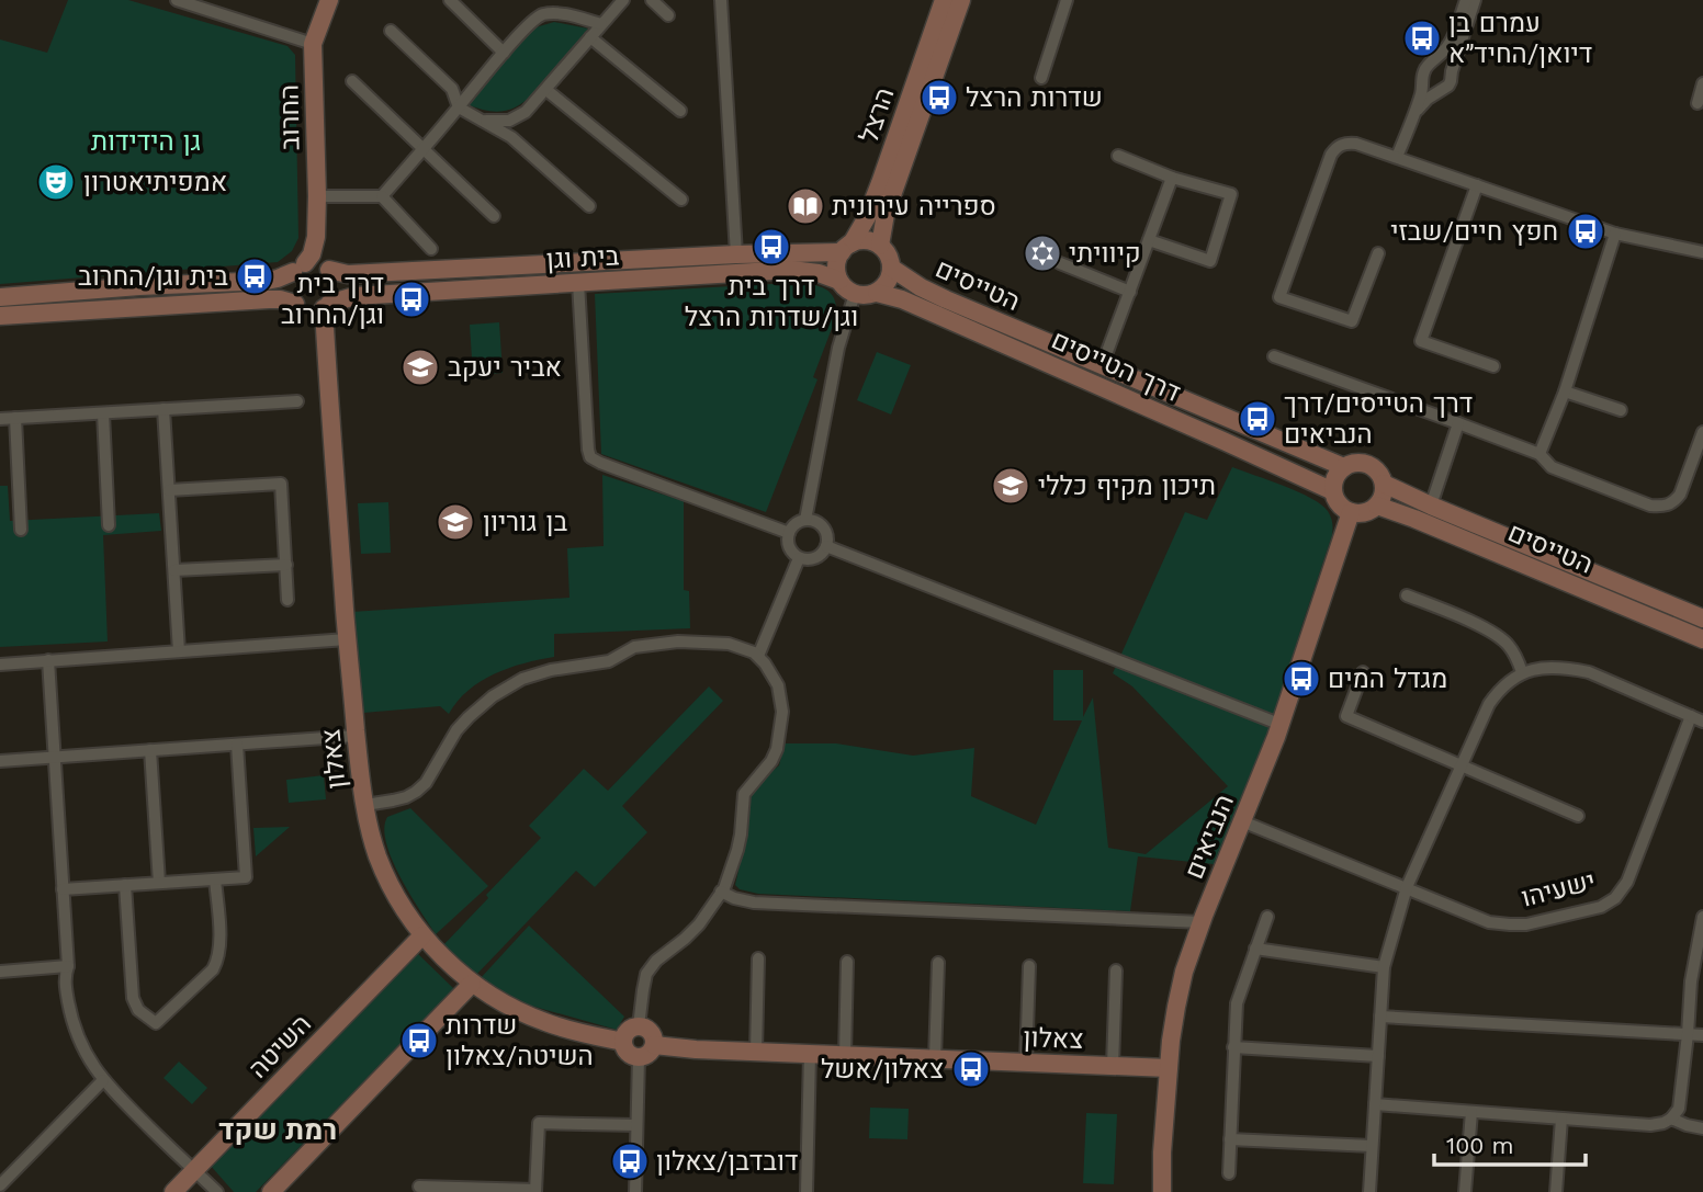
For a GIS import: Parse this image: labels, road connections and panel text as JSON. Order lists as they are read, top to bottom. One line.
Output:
{"streets":{"main road":["הרצל","החרוב","בית וגן","הטייסים","דרך הטייסים","צאלון","הנביאים","השיטה"],"street":["ישעיהו"]},"crossings":[["הרצל","בית וגן"],["הרצל","הטייסים"],["הרצל","דרך הטייסים"],["החרוב","בית וגן"],["החרוב","צאלון"],["בית וגן","הטייסים"],["בית וגן","דרך הטייסים"],["בית וגן","צאלון"],["הטייסים","דרך הטייסים"],["הטייסים","הנביאים"],["דרך הטייסים","הנביאים"],["צאלון","הנביאים"],["צאלון","השיטה"],["הנביאים","ישעיהו"]],"districts":["רמת שקד"],"parks":["גן הידידות"],"places":{"bus stop":["עמרם בן דיואן/החיד״א","שדרות הרצל","חפץ חיים/שבזי","דרך בית וגן/שדרות הרצל","בית וגן/החרוב","דרך בית וגן/החרוב","דרך הטייסים/דרך הנביאים","מגדל המים","שדרות השיטה/צאלון","צאלון/אשל","דובדבן/צאלון"],"theatre":["אמפיתיאטרון"],"library":["ספרייה עירונית"],"synagogue":["קיוויתי"],"school or university":["אביר יעקב","תיכון מקיף כללי","בן גוריון"]},"scale_bar":"100 m"}
